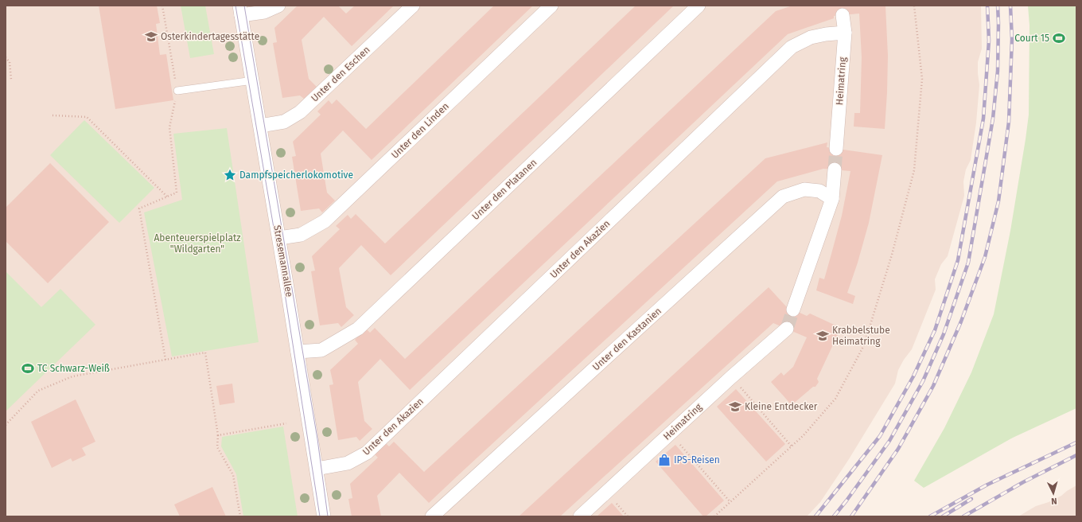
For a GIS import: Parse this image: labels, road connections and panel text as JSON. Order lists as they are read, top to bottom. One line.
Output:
{"streets":{"street":["Unter den Eschen","Heimatring","Unter den Linden","Unter den Platanen","Unter den Akazien","Stresemannallee","Unter den Kastanien"]},"crossings":[["Unter den Eschen","Stresemannallee"],["Heimatring","Unter den Akazien"],["Unter den Linden","Stresemannallee"],["Unter den Platanen","Stresemannallee"],["Unter den Akazien","Stresemannallee"]],"parks":["Abenteuerspielplatz \"Wildgarten\""],"places":{"school or university":["Osterkindertagesstätte","Krabbelstube Heimatring","Kleine Entdecker"],"sports":["Court 15","TC Schwarz-Weiß"],"place":["Dampfspeicherlokomotive"],"shop":["IPS-Reisen"]},"north":"bottom"}
